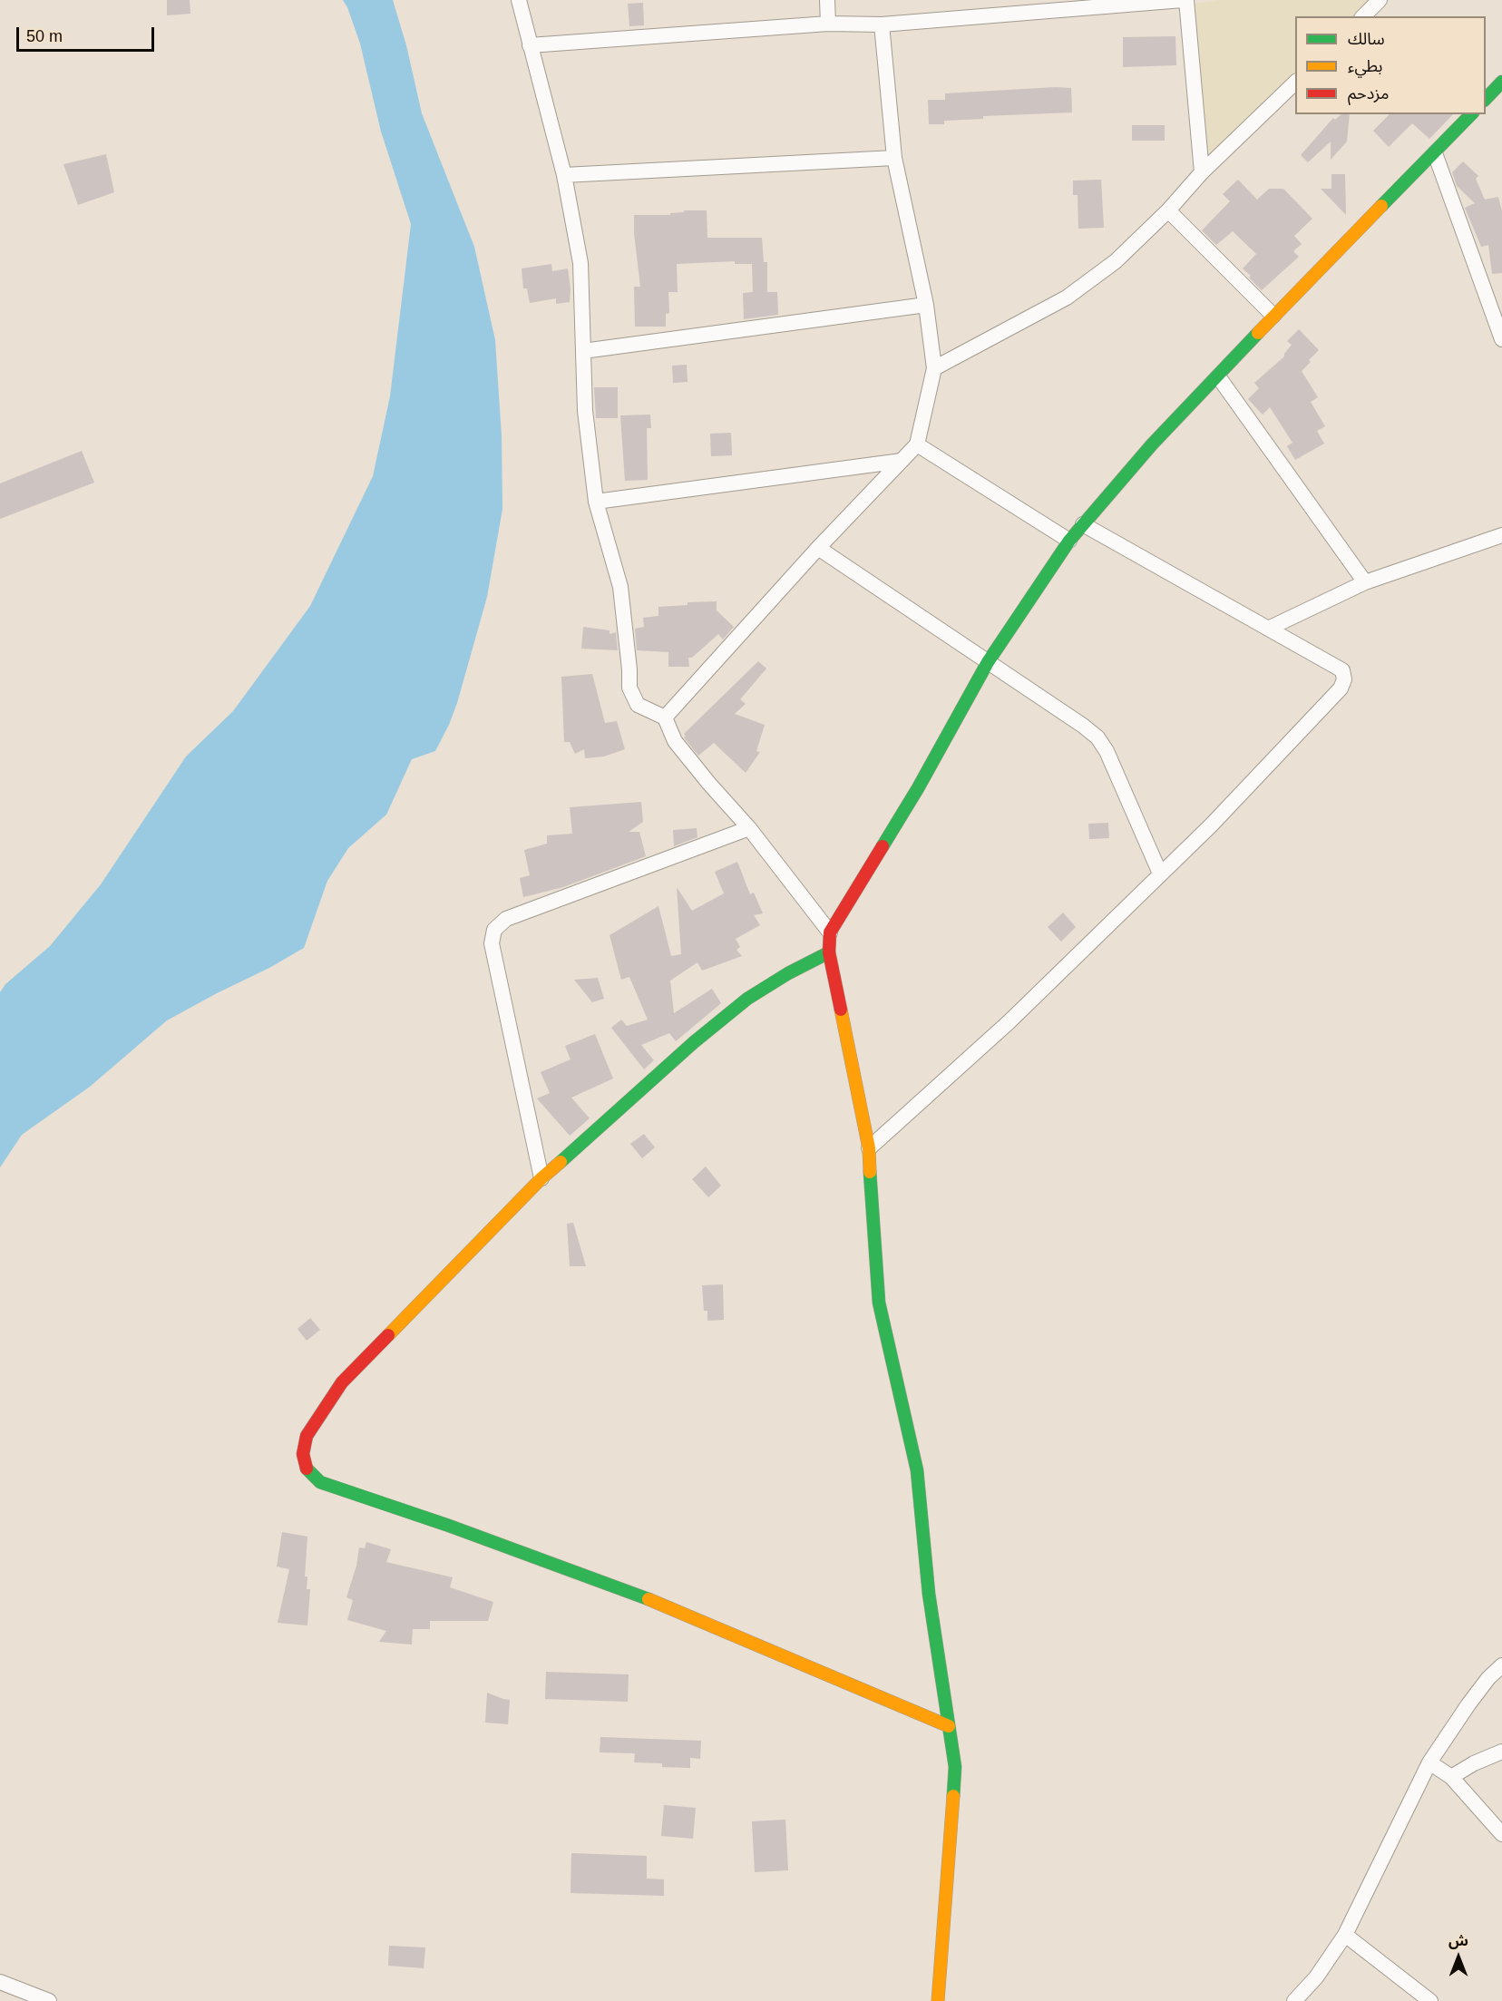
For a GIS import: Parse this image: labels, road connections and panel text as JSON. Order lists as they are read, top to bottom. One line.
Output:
{"legend":["سالك","بطيء","مزدحم"],"scale_bar":"50 m","north":"top"}
